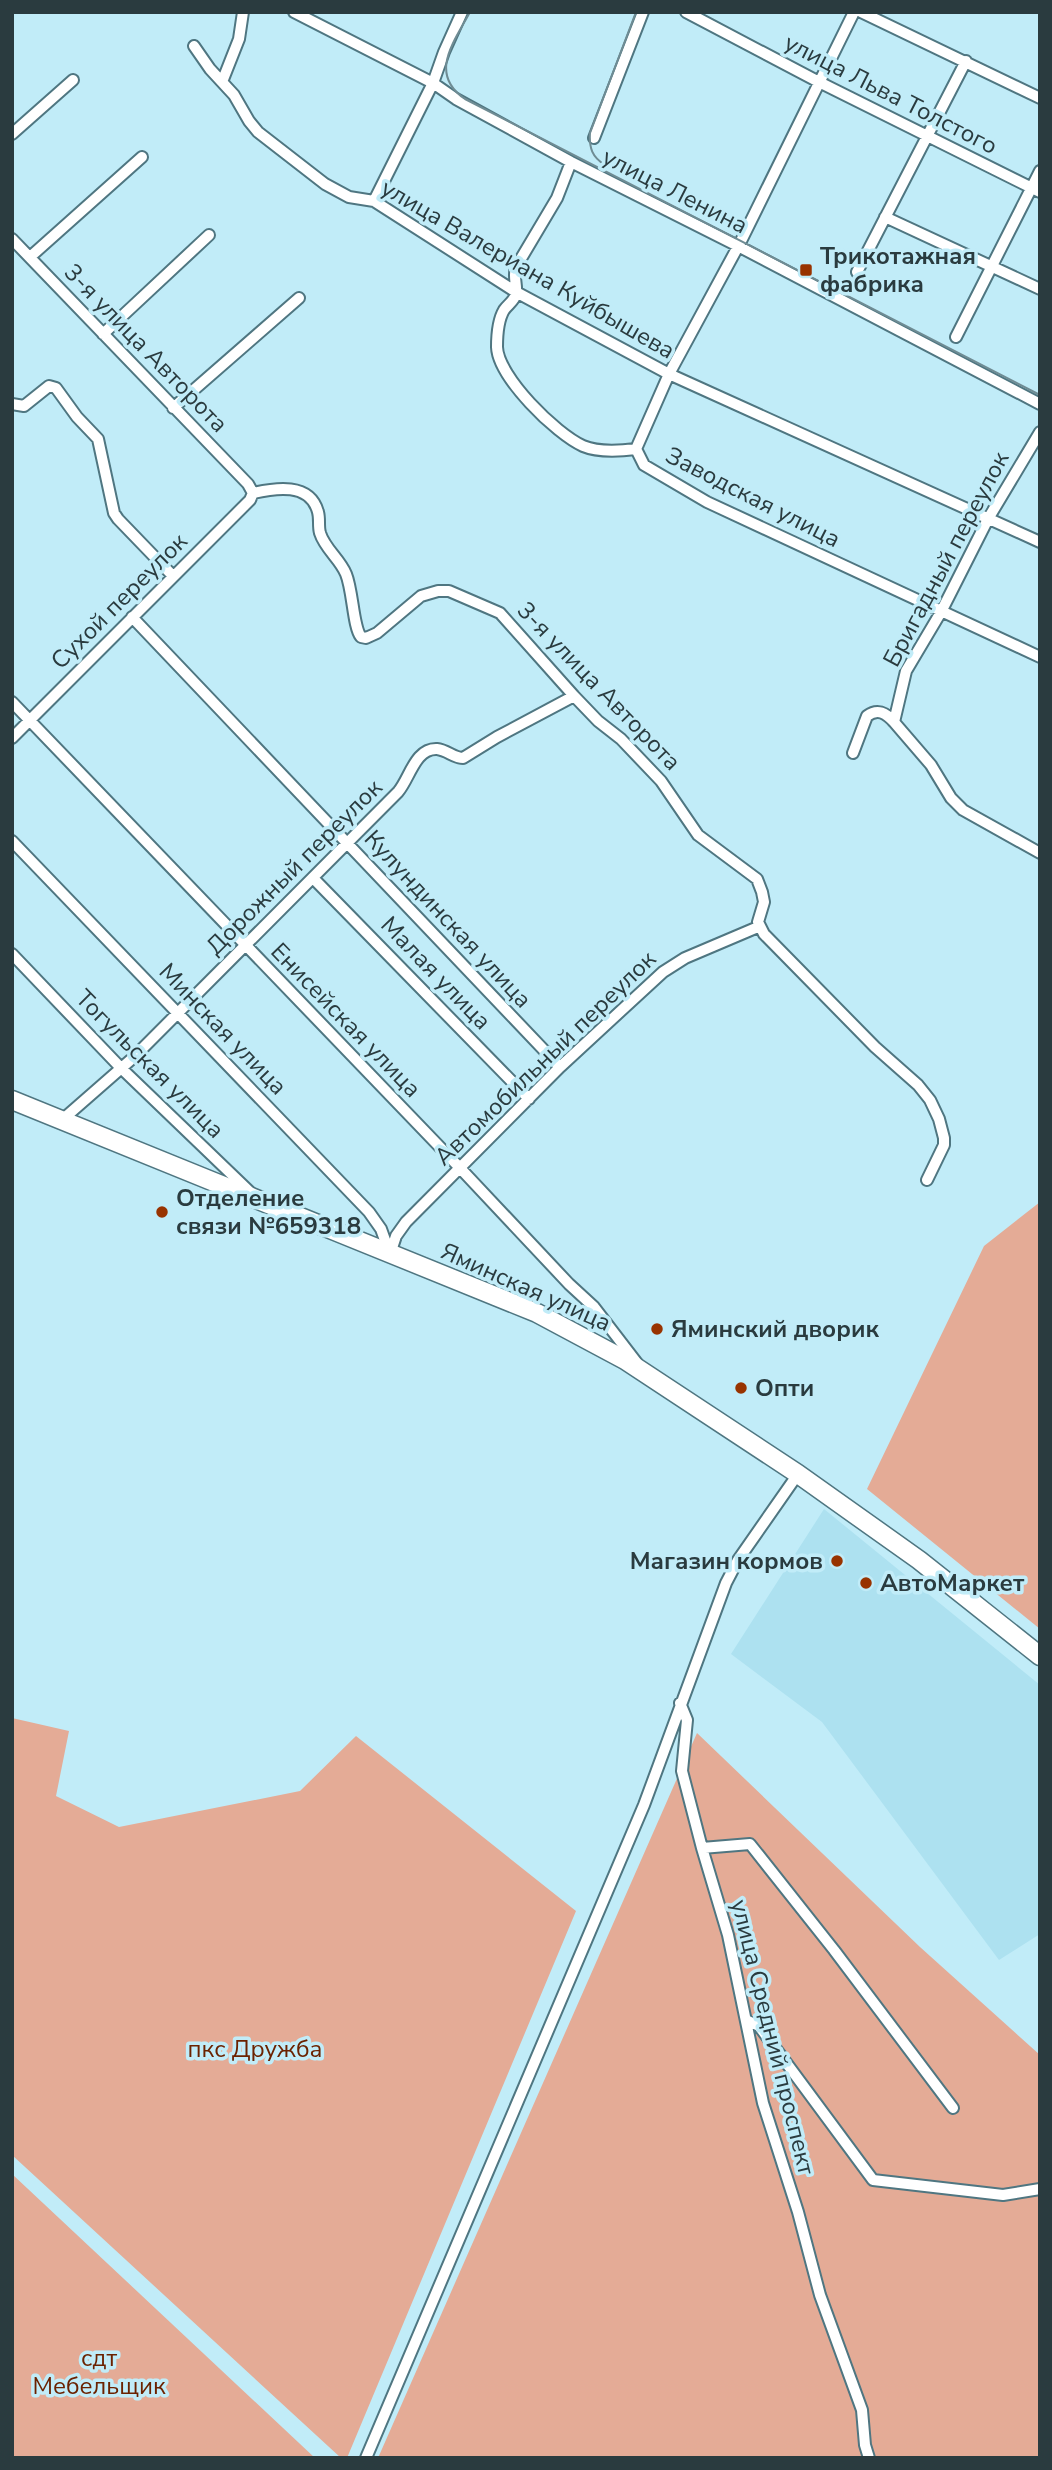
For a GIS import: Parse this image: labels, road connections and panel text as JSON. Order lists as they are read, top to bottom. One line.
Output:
{"streets":{"main road":["Яминская улица"],"street":["улица Льва Толстого","улица Ленина","улица Валериана Куйбышева","3-я улица Авторота","Заводская улица","Бригадный переулок","Сухой переулок","Дорожный переулок","Кулундинская улица","Малая улица","Енисейская улица","Минская улица","Автомобильный переулок","Тогульская улица","улица Средний проспект"]},"crossings":[["улица Валериана Куйбышева","Заводская улица"],["улица Валериана Куйбышева","Бригадный переулок"],["3-я улица Авторота","Сухой переулок"],["3-я улица Авторота","Дорожный переулок"],["3-я улица Авторота","Автомобильный переулок"],["Заводская улица","Бригадный переулок"],["Сухой переулок","Кулундинская улица"],["Сухой переулок","Енисейская улица"],["Дорожный переулок","Кулундинская улица"],["Дорожный переулок","Малая улица"],["Дорожный переулок","Енисейская улица"],["Дорожный переулок","Минская улица"],["Дорожный переулок","Тогульская улица"],["Дорожный переулок","Яминская улица"],["Кулундинская улица","Автомобильный переулок"],["Малая улица","Автомобильный переулок"],["Енисейская улица","Автомобильный переулок"],["Енисейская улица","Яминская улица"],["Минская улица","Автомобильный переулок"],["Минская улица","Яминская улица"],["Автомобильный переулок","Яминская улица"],["Тогульская улица","Яминская улица"]],"parks":["пкс Дружба","сдт Мебельщик"],"places":{"transit":["Трикотажная фабрика"],"other":["Отделение связи №659318","Яминский дворик","Опти","Магазин кормов","АвтоМаркет"]}}
